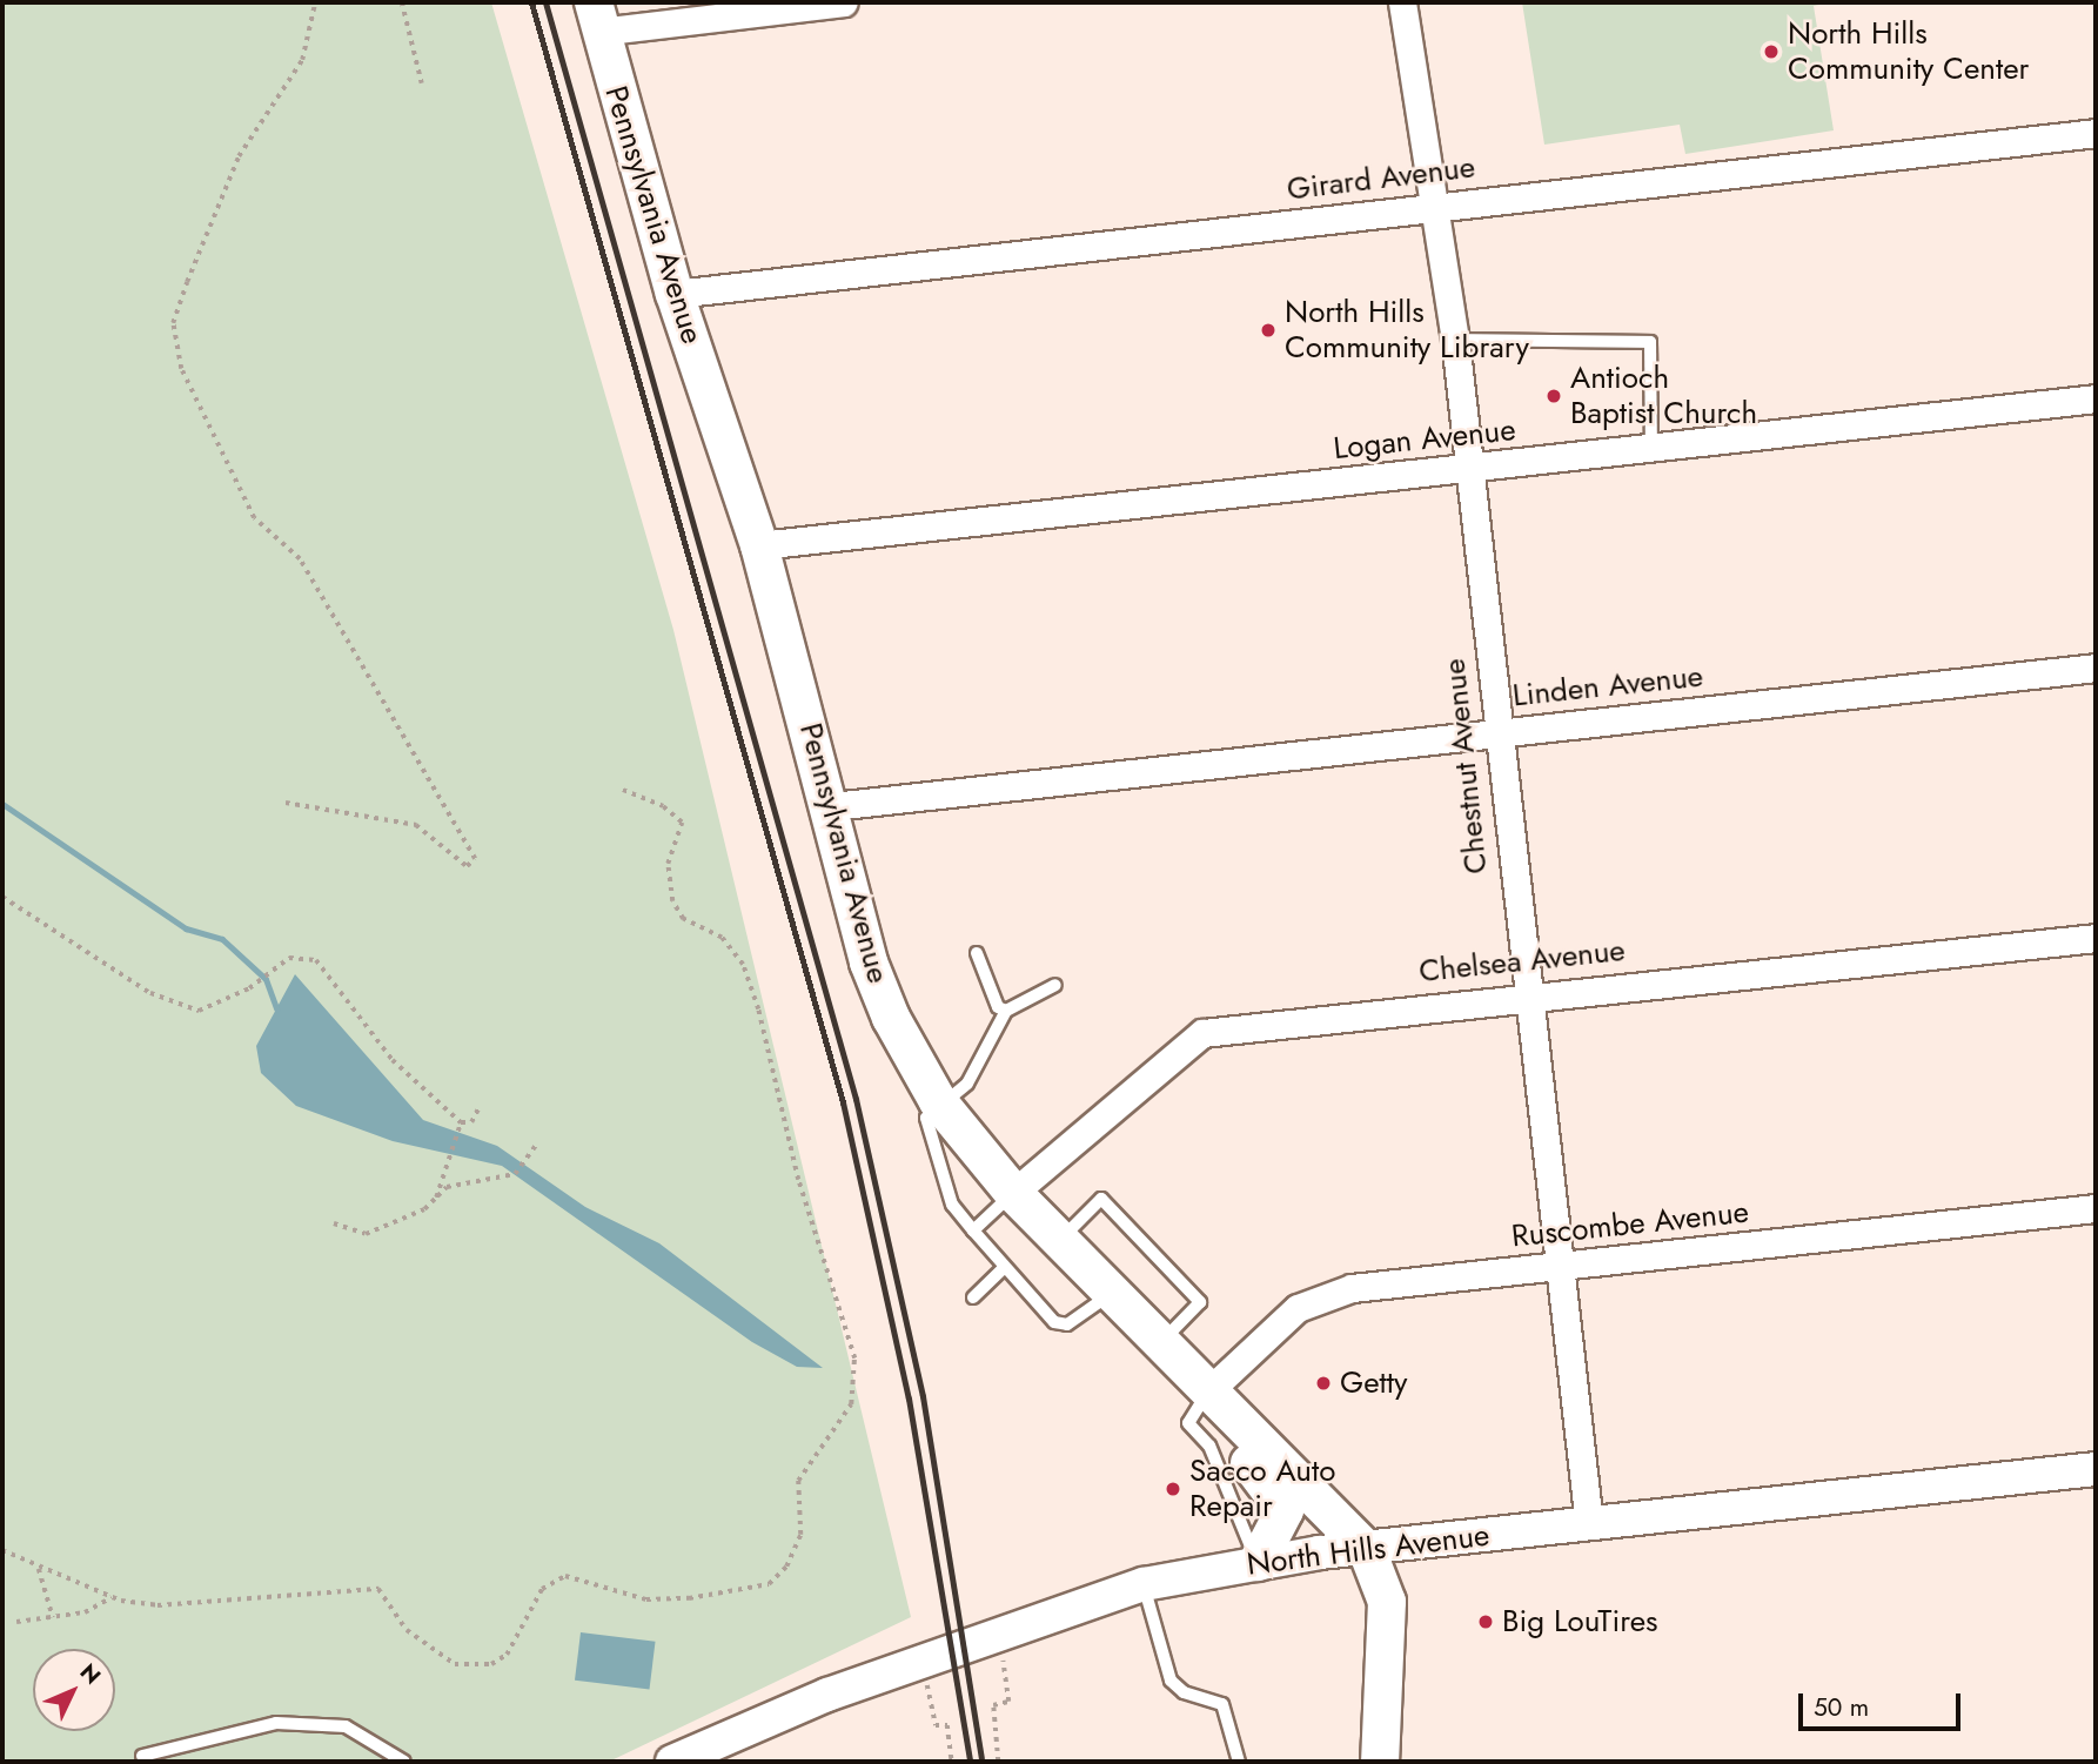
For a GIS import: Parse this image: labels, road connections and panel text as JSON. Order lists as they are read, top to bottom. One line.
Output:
{"streets":{"main road":["Pennsylvania Avenue"],"street":["Girard Avenue","Logan Avenue","Linden Avenue","Chestnut Avenue","Chelsea Avenue","Ruscombe Avenue","North Hills Avenue"]},"crossings":[["Girard Avenue","Pennsylvania Avenue"],["Girard Avenue","Chestnut Avenue"],["Pennsylvania Avenue","Logan Avenue"],["Pennsylvania Avenue","Linden Avenue"],["Pennsylvania Avenue","Chelsea Avenue"],["Pennsylvania Avenue","Ruscombe Avenue"],["Pennsylvania Avenue","North Hills Avenue"],["Logan Avenue","Chestnut Avenue"],["Linden Avenue","Chestnut Avenue"],["Chestnut Avenue","Chelsea Avenue"],["Chestnut Avenue","Ruscombe Avenue"],["Chestnut Avenue","North Hills Avenue"]],"places":["North Hills Community Center","North Hills Community Library","Antioch Baptist Church","Getty","Sacco Auto Repair","Big LouTires"],"scale_bar":"50 m","north":"top right"}
